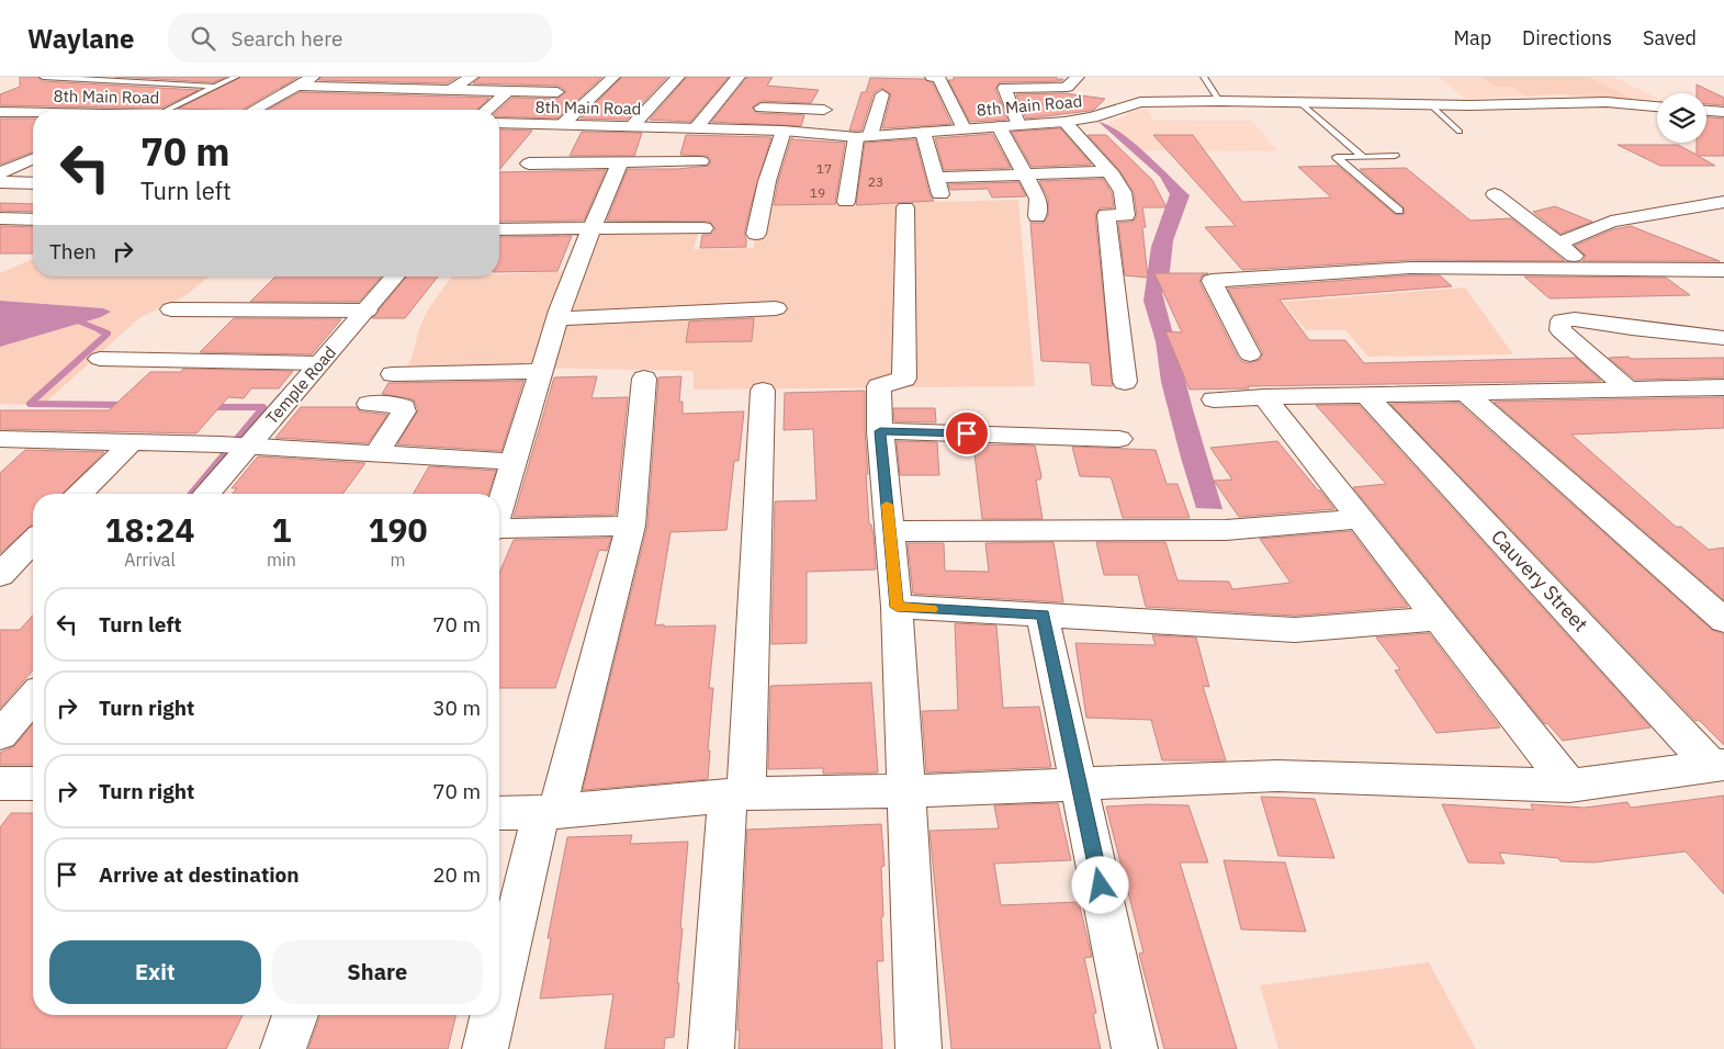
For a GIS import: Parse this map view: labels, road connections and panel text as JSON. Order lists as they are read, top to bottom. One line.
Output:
{"streets":{"street":["8th Main Road","Temple Road","Cauvery Street"]},"house_numbers":["17","23","19"],"page":{"header":"Waylane","search":"Search here","nav":["Map","Directions","Saved"],"turn":["70 m","Turn left"],"then":"Then","eta":["18:24","Arrival","1","min","190","m"],"list":[{"name":"Turn left","value":"70 m"},{"name":"Turn right","value":"30 m"},{"name":"Turn right","value":"70 m"},{"name":"Arrive at destination","value":"20 m"}],"buttons":["Exit","Share"]}}
